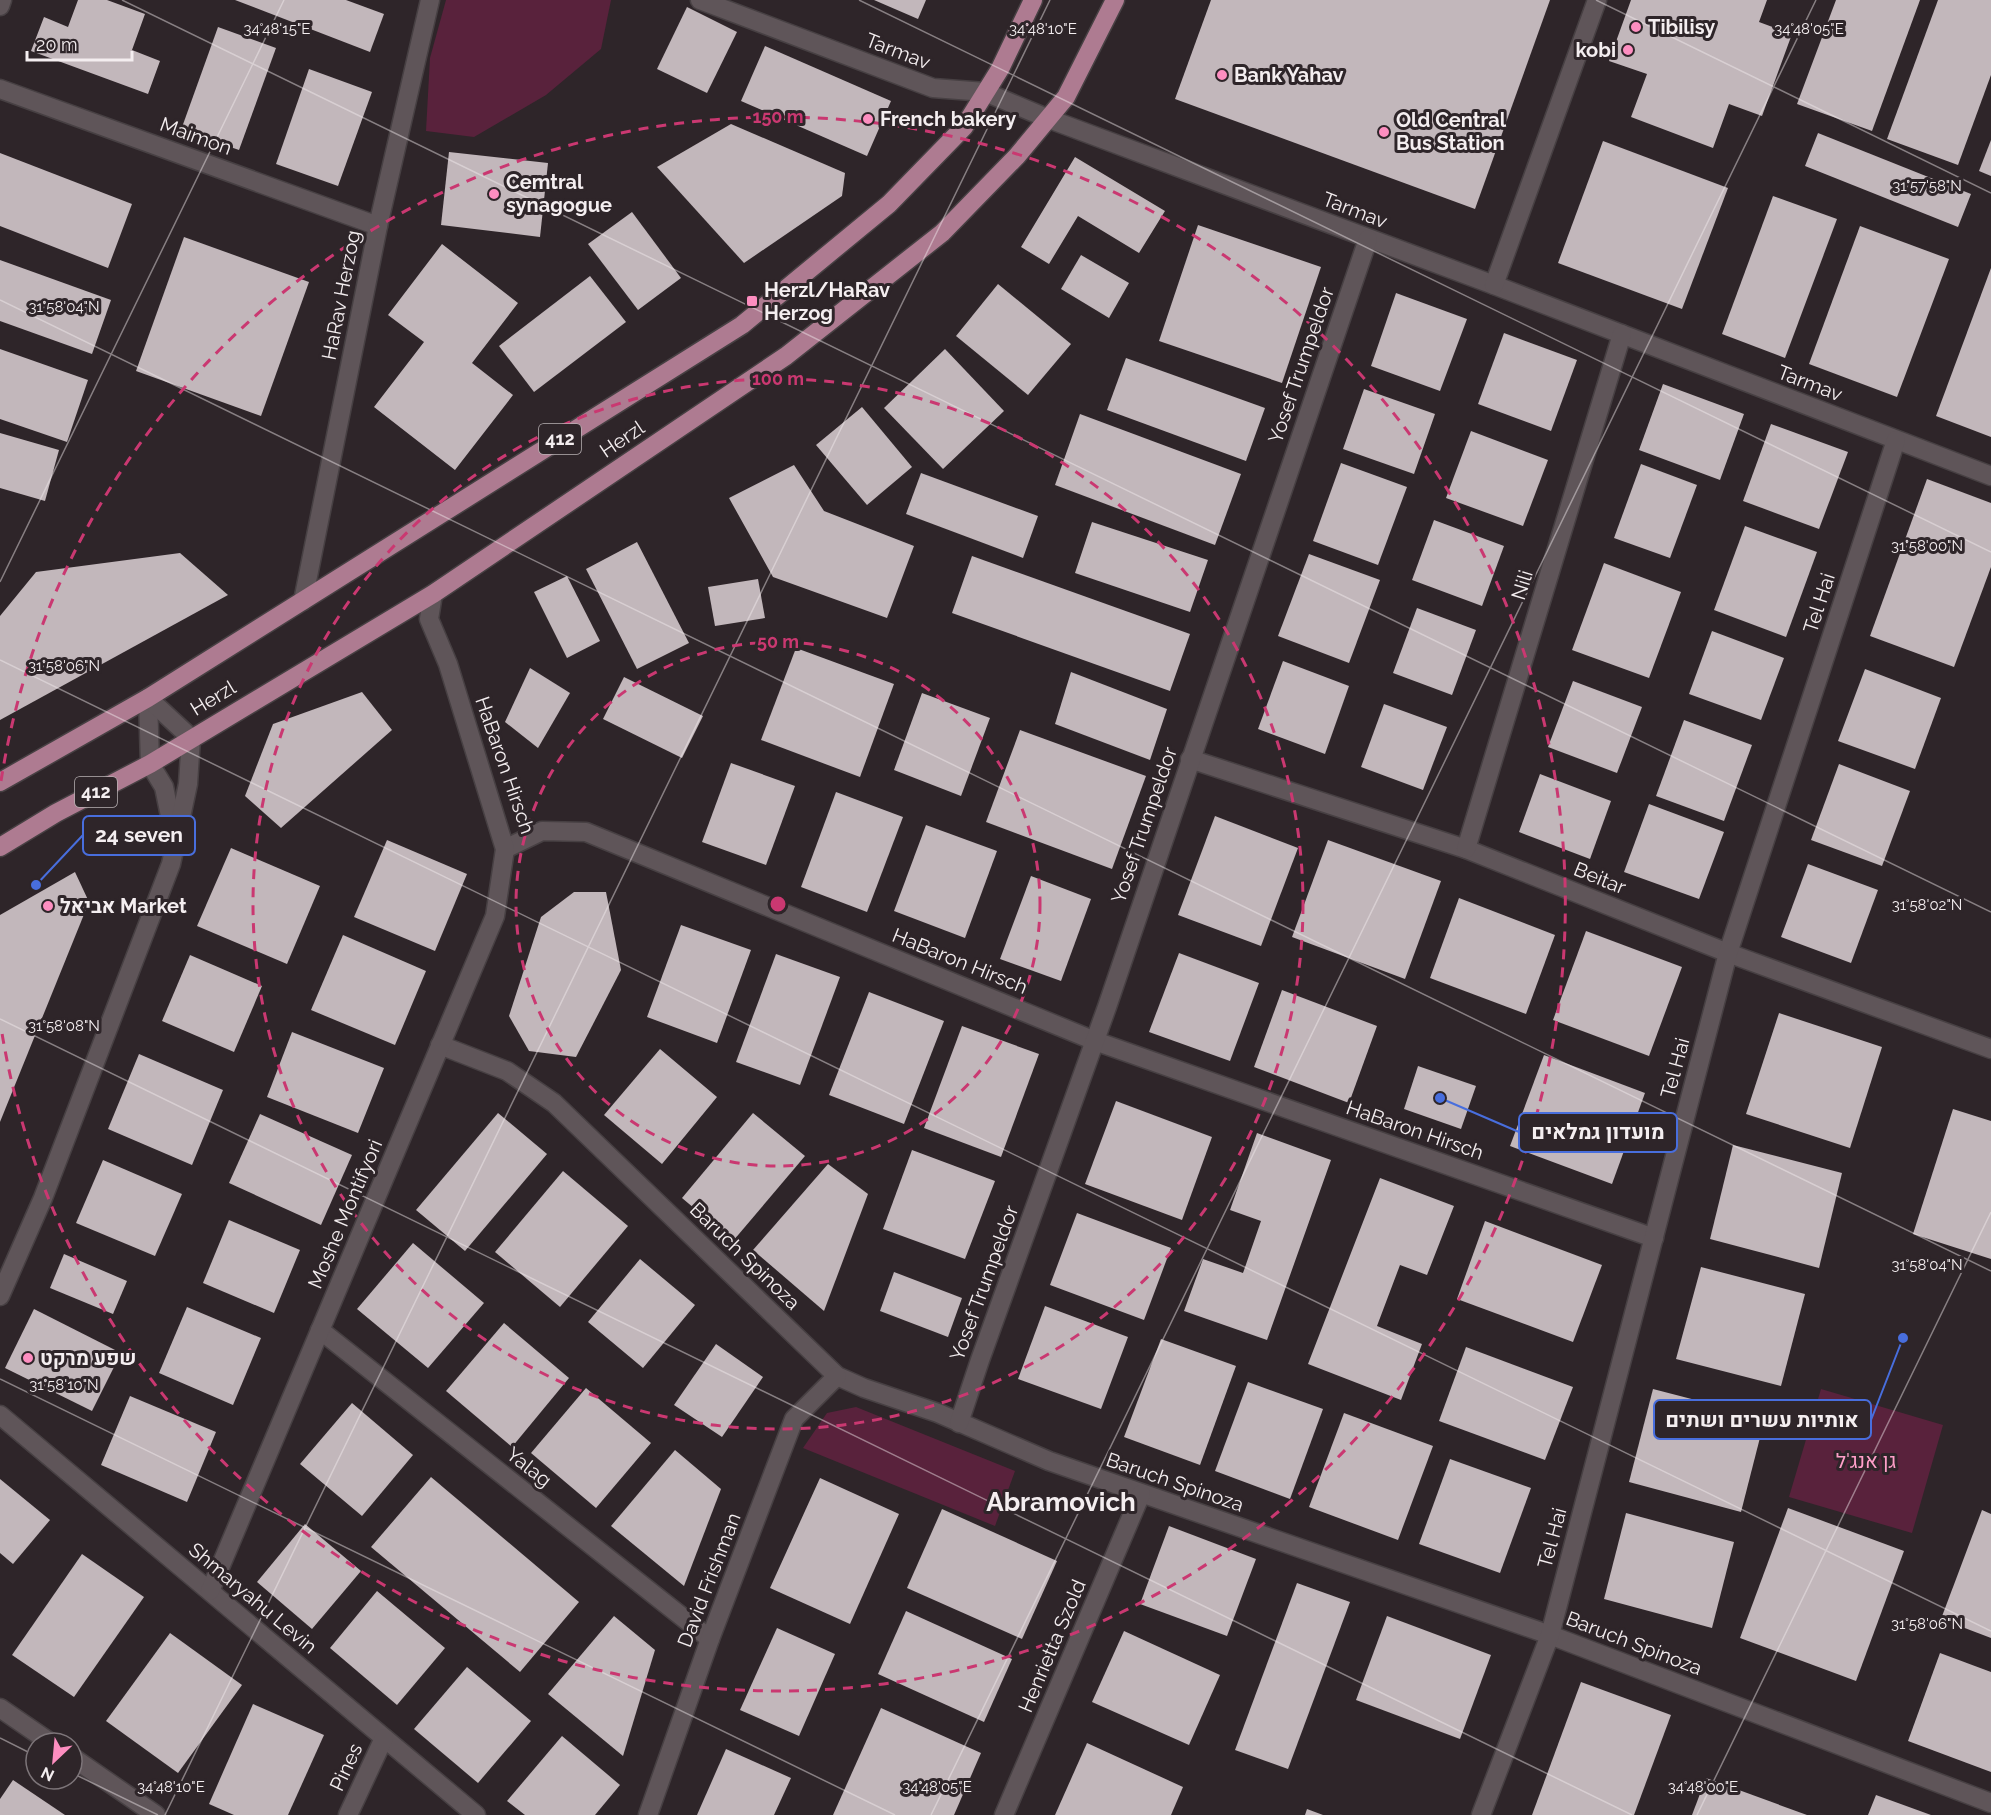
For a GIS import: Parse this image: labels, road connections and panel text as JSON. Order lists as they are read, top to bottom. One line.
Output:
{"streets":{"main road":["412","Herzl"],"street":["Tarmav","Maimon","HaRav Herzog","Yosef Trumpeldor","Nili","Tel Hai","HaBaron Hirsch","Beitar","Moshe Montifyori","Baruch Spinoza","Yalag","David Frishman","Shmaryahu Levin","Henrietta Szold","Pines"]},"crossings":[["Tarmav","Yosef Trumpeldor"],["Tarmav","Herzl"],["Tarmav","Nili"],["Tarmav","Tel Hai"],["Maimon","HaRav Herzog"],["HaRav Herzog","Herzl"],["Yosef Trumpeldor","HaBaron Hirsch"],["Yosef Trumpeldor","Beitar"],["Yosef Trumpeldor","Baruch Spinoza"],["Herzl","HaBaron Hirsch"],["Nili","Beitar"],["Tel Hai","HaBaron Hirsch"],["Tel Hai","Beitar"],["Tel Hai","Baruch Spinoza"],["HaBaron Hirsch","Moshe Montifyori"],["Moshe Montifyori","Baruch Spinoza"],["Moshe Montifyori","Yalag"],["Moshe Montifyori","Shmaryahu Levin"],["Baruch Spinoza","David Frishman"],["Baruch Spinoza","Henrietta Szold"],["Yalag","David Frishman"],["Shmaryahu Levin","Pines"]],"districts":["Abramovich"],"parks":["גן אנג'ל"],"places":{"other":["Tibilisy","kobi","Bank Yahav","French bakery","Old Central Bus Station","Cemtral synagogue","24 seven","אביאל Market","מועדון גמלאים","אותיות עשרים ושתים","שפע מרקט"],"transit":["Herzl/HaRav Herzog"]},"scale_bar":"20 m","north":"bottom left","coordinates":["34°48'15\"E","34°48'10\"E","34°48'05\"E","31°57'58\"N","31°58'04\"N","31°58'00\"N","31°58'06\"N","31°58'02\"N","31°58'08\"N","31°58'10\"N","34°48'00\"E"],"rings":["150 m","100 m","50 m"]}
